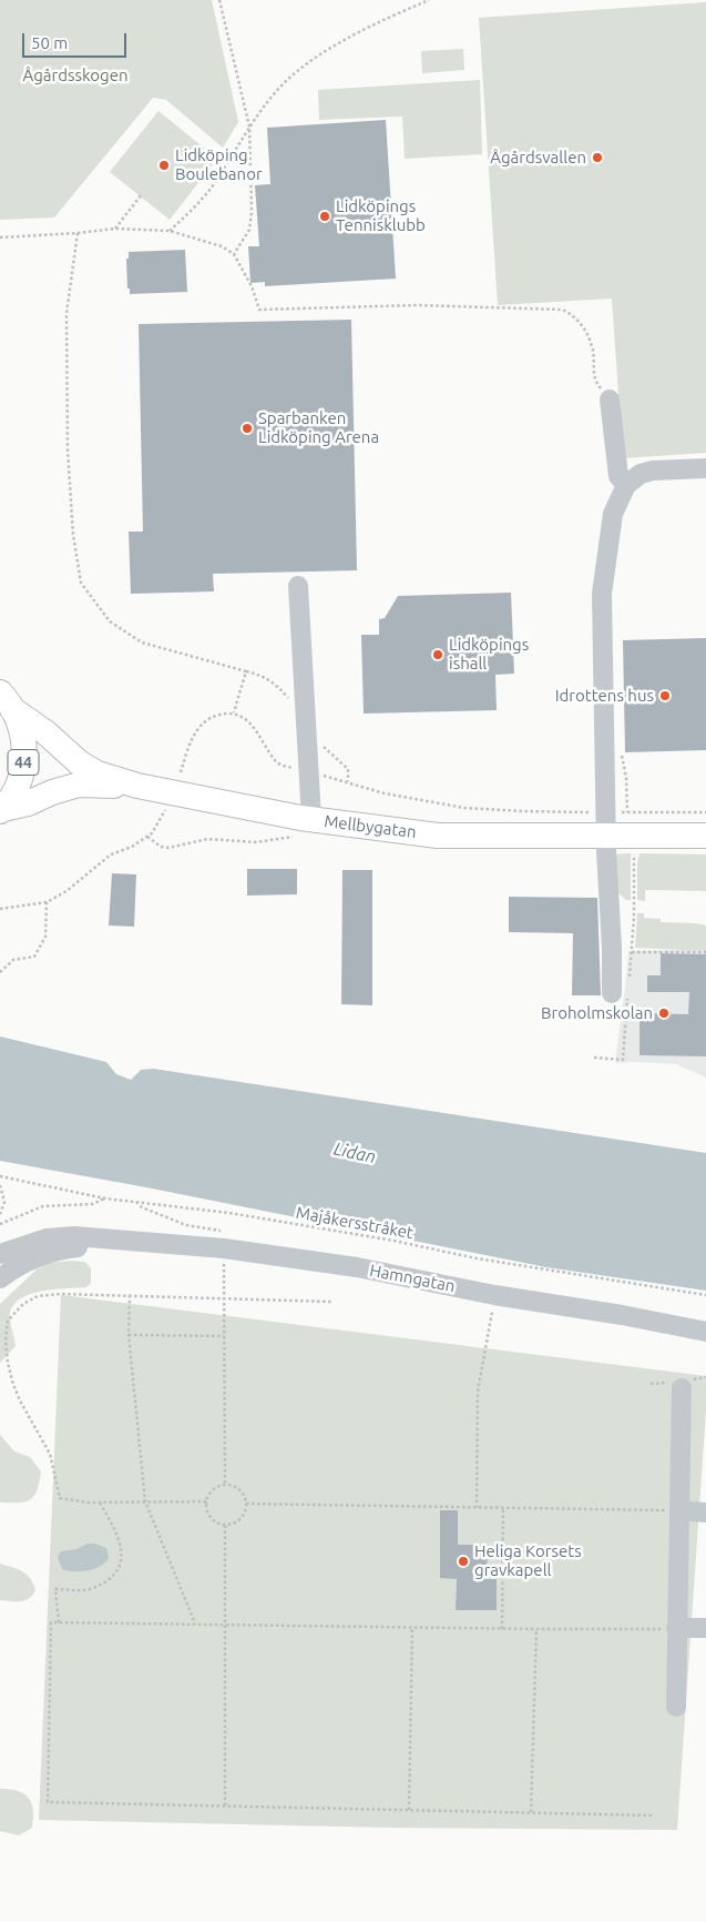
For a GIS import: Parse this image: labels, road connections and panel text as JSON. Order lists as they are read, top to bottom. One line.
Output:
{"streets":{"main road":["44","Mellbygatan"],"street":["Hamngatan"],"path":["Majåkersstråket"]},"crossings":[["44","Mellbygatan"]],"water":["Lidan"],"parks":["Ågårdsskogen"],"places":["Ågårdsvallen","Lidköping Boulebanor","Lidköpings Tennisklubb","Sparbanken Lidköping Arena","Lidköpings ishall","Idrottens hus","Broholmskolan","Heliga Korsets gravkapell"],"scale_bar":"50 m"}
